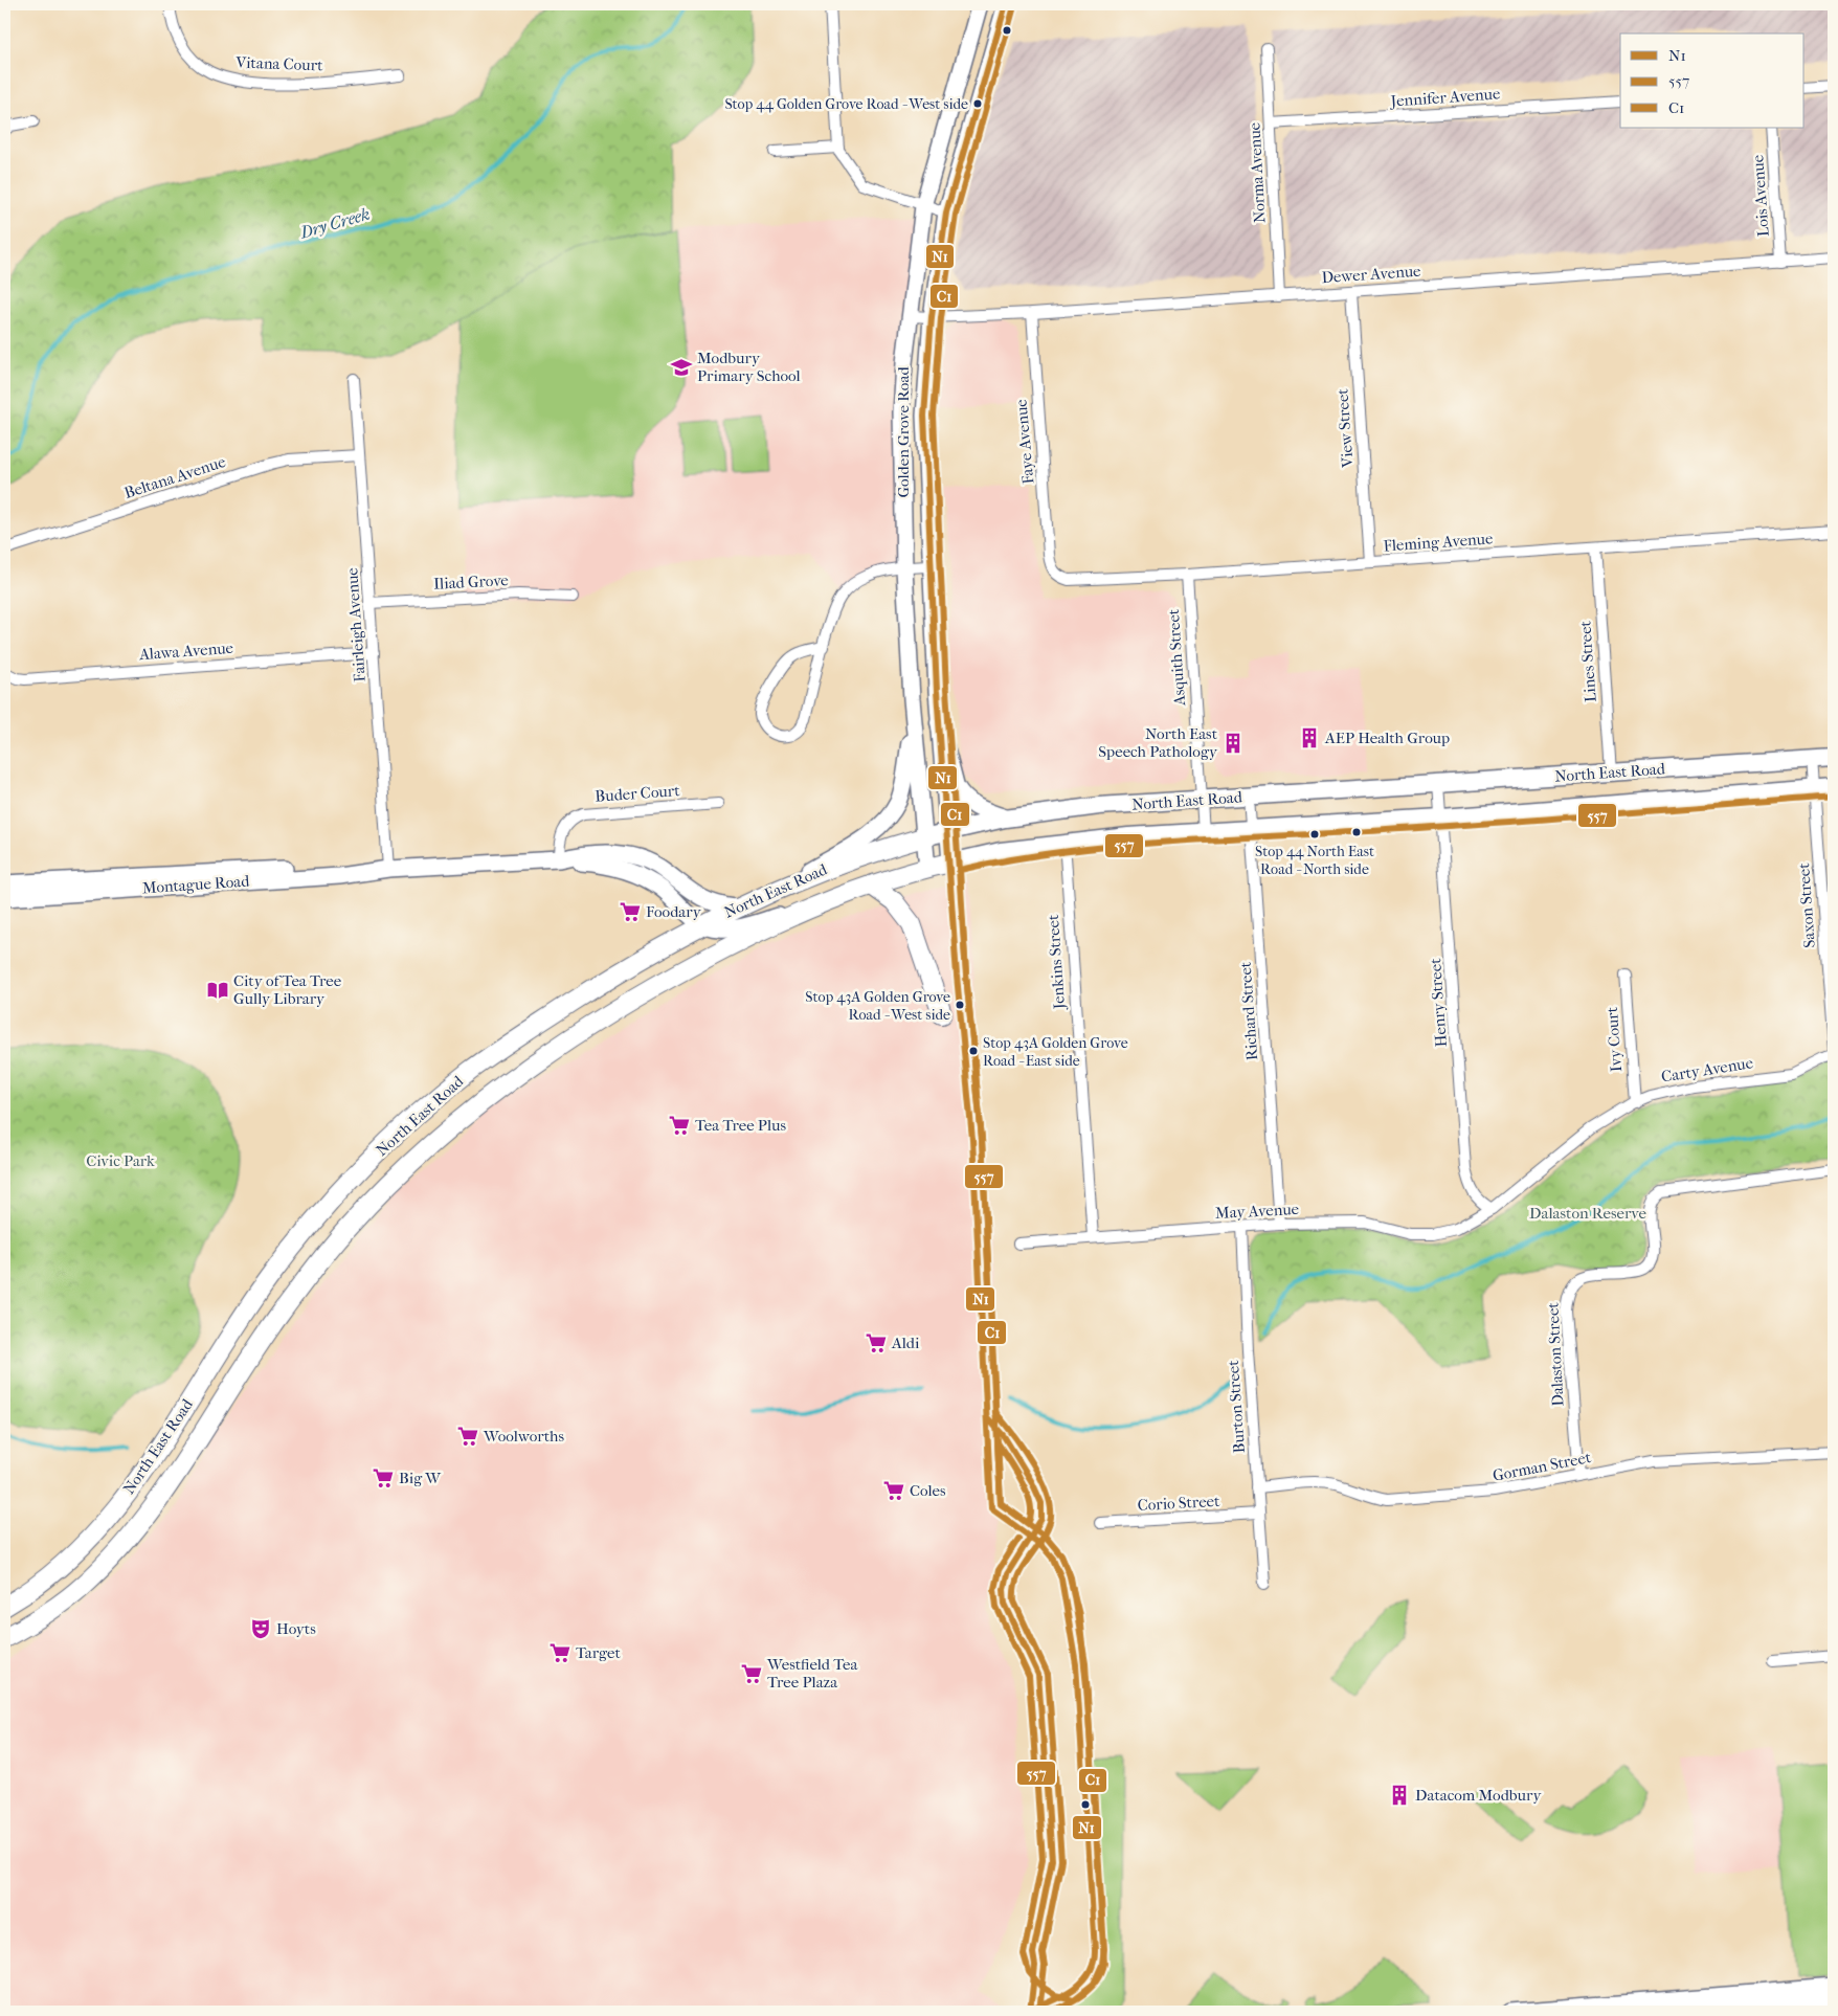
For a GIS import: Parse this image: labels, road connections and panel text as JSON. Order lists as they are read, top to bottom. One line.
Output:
{"streets":{"highway":["North East Road"],"main road":["Golden Grove Road","Montague Road"],"street":["Vitana Court","Jennifer Avenue","Norma Avenue","Lois Avenue","Dewer Avenue","View Street","Faye Avenue","Beltana Avenue","Fleming Avenue","Iliad Grove","Fairleigh Avenue","Alawa Avenue","Asquith Street","Lines Street","Buder Court","Saxon Street","Jenkins Street","Henry Street","Richard Street","Ivy Court","Carty Avenue","May Avenue","Dalaston Street","Burton Street","Gorman Street","Corio Street"]},"crossings":[["Jennifer Avenue","Norma Avenue"],["Norma Avenue","Dewer Avenue"],["Lois Avenue","Dewer Avenue"],["Dewer Avenue","View Street"],["Dewer Avenue","Golden Grove Road"],["Dewer Avenue","Faye Avenue"],["View Street","Fleming Avenue"],["Golden Grove Road","North East Road"],["Faye Avenue","Fleming Avenue"],["Beltana Avenue","Fairleigh Avenue"],["Fleming Avenue","Asquith Street"],["Fleming Avenue","Lines Street"],["Iliad Grove","Fairleigh Avenue"],["Fairleigh Avenue","Alawa Avenue"],["Fairleigh Avenue","Montague Road"],["Asquith Street","North East Road"],["Lines Street","North East Road"],["North East Road","Montague Road"],["North East Road","Saxon Street"],["North East Road","Jenkins Street"],["North East Road","Henry Street"],["North East Road","Richard Street"],["Buder Court","Montague Road"],["Jenkins Street","May Avenue"],["Henry Street","Carty Avenue"],["Henry Street","May Avenue"],["Richard Street","May Avenue"],["Ivy Court","Carty Avenue"],["Carty Avenue","May Avenue"],["May Avenue","Burton Street"],["Dalaston Street","Gorman Street"],["Burton Street","Gorman Street"],["Burton Street","Corio Street"]],"water":["Dry Creek"],"parks":["Civic Park","Dalaston Reserve"],"places":{"other":["Stop 44 Golden Grove Road - West side","Stop 44 North East Road - North side","Stop 43A Golden Grove Road - West side","Stop 43A Golden Grove Road - East side"],"school or university":["Modbury Primary School"],"building":["AEP Health Group","North East Speech Pathology","Datacom Modbury"],"supermarket":["Foodary","Tea Tree Plus","Aldi","Woolworths","Big W","Coles","Target","Westfield Tea Tree Plaza"],"library":["City of Tea Tree Gully Library"],"theatre":["Hoyts"]},"lines":["transit line N1","transit line C1","transit line 557"],"legend":["N1","557","C1"]}
